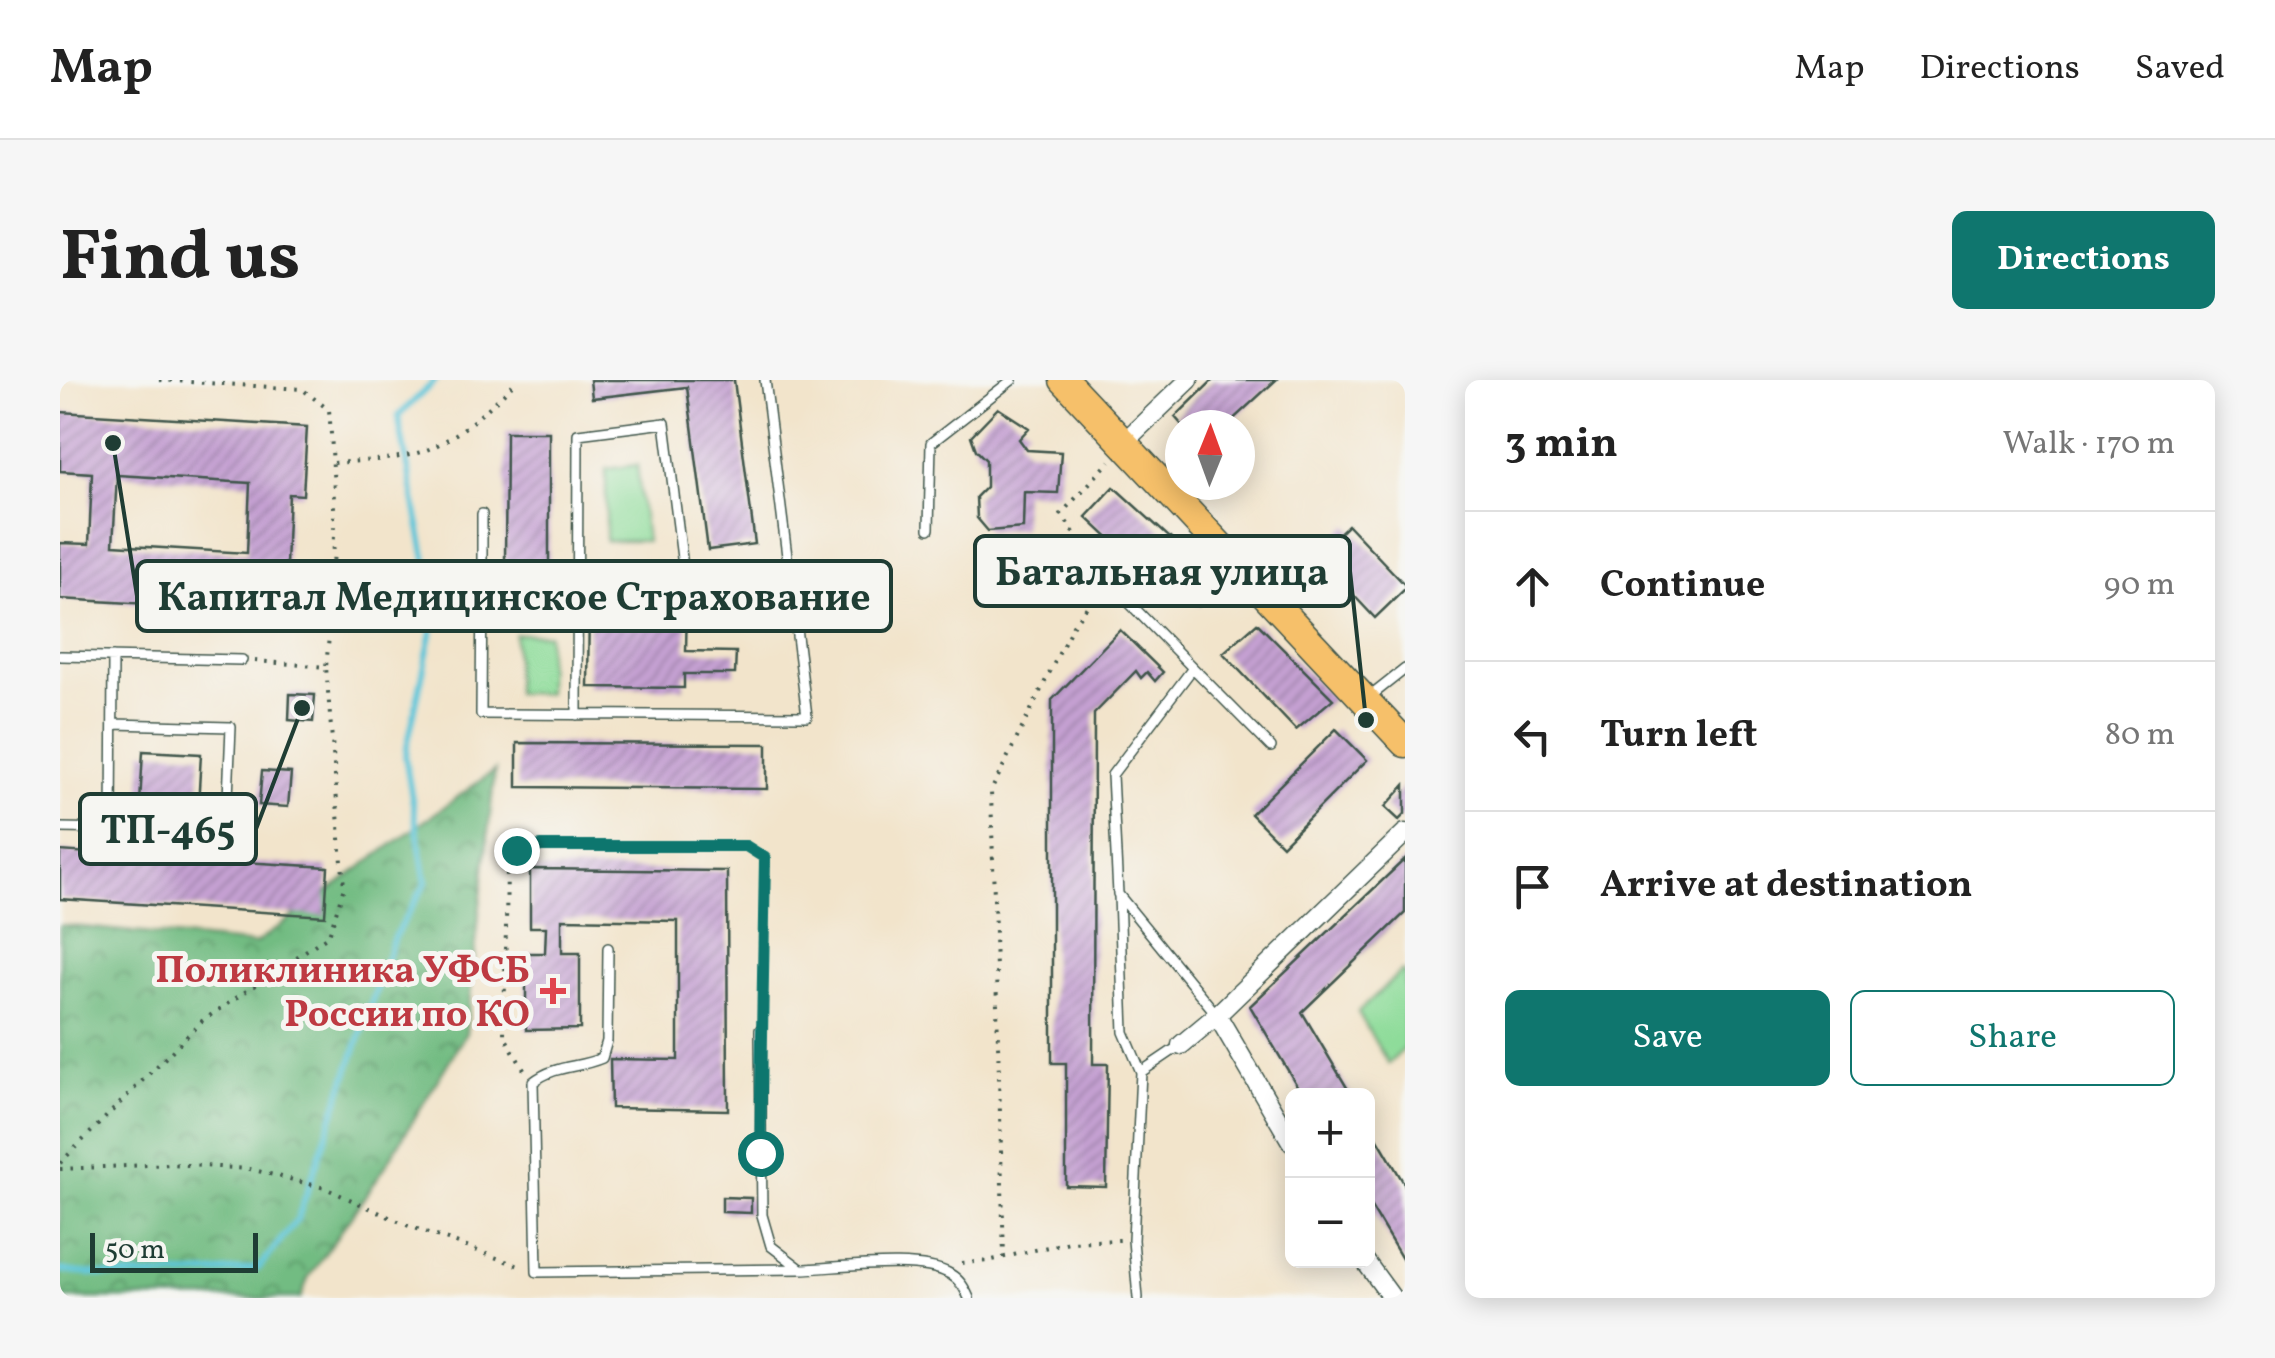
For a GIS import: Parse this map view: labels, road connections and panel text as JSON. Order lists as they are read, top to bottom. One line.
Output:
{"places":{"other":["Капитал Медицинское Страхование","ТП-465","Батальная улица"],"health":["Поликлиника УФСБ России по КО"]},"scale_bar":"50 m","north":"top","page":{"header":"Map","nav":["Map","Directions","Saved"],"title":"Find us","buttons":["Directions",["Save","Share"]],"heading":["3 min","Walk · 170 m"],"list":[["Continue","90 m"],["Turn left","80 m"],"Arrive at destination"],"map_buttons":["+","−"],"scale":"50 m"}}
